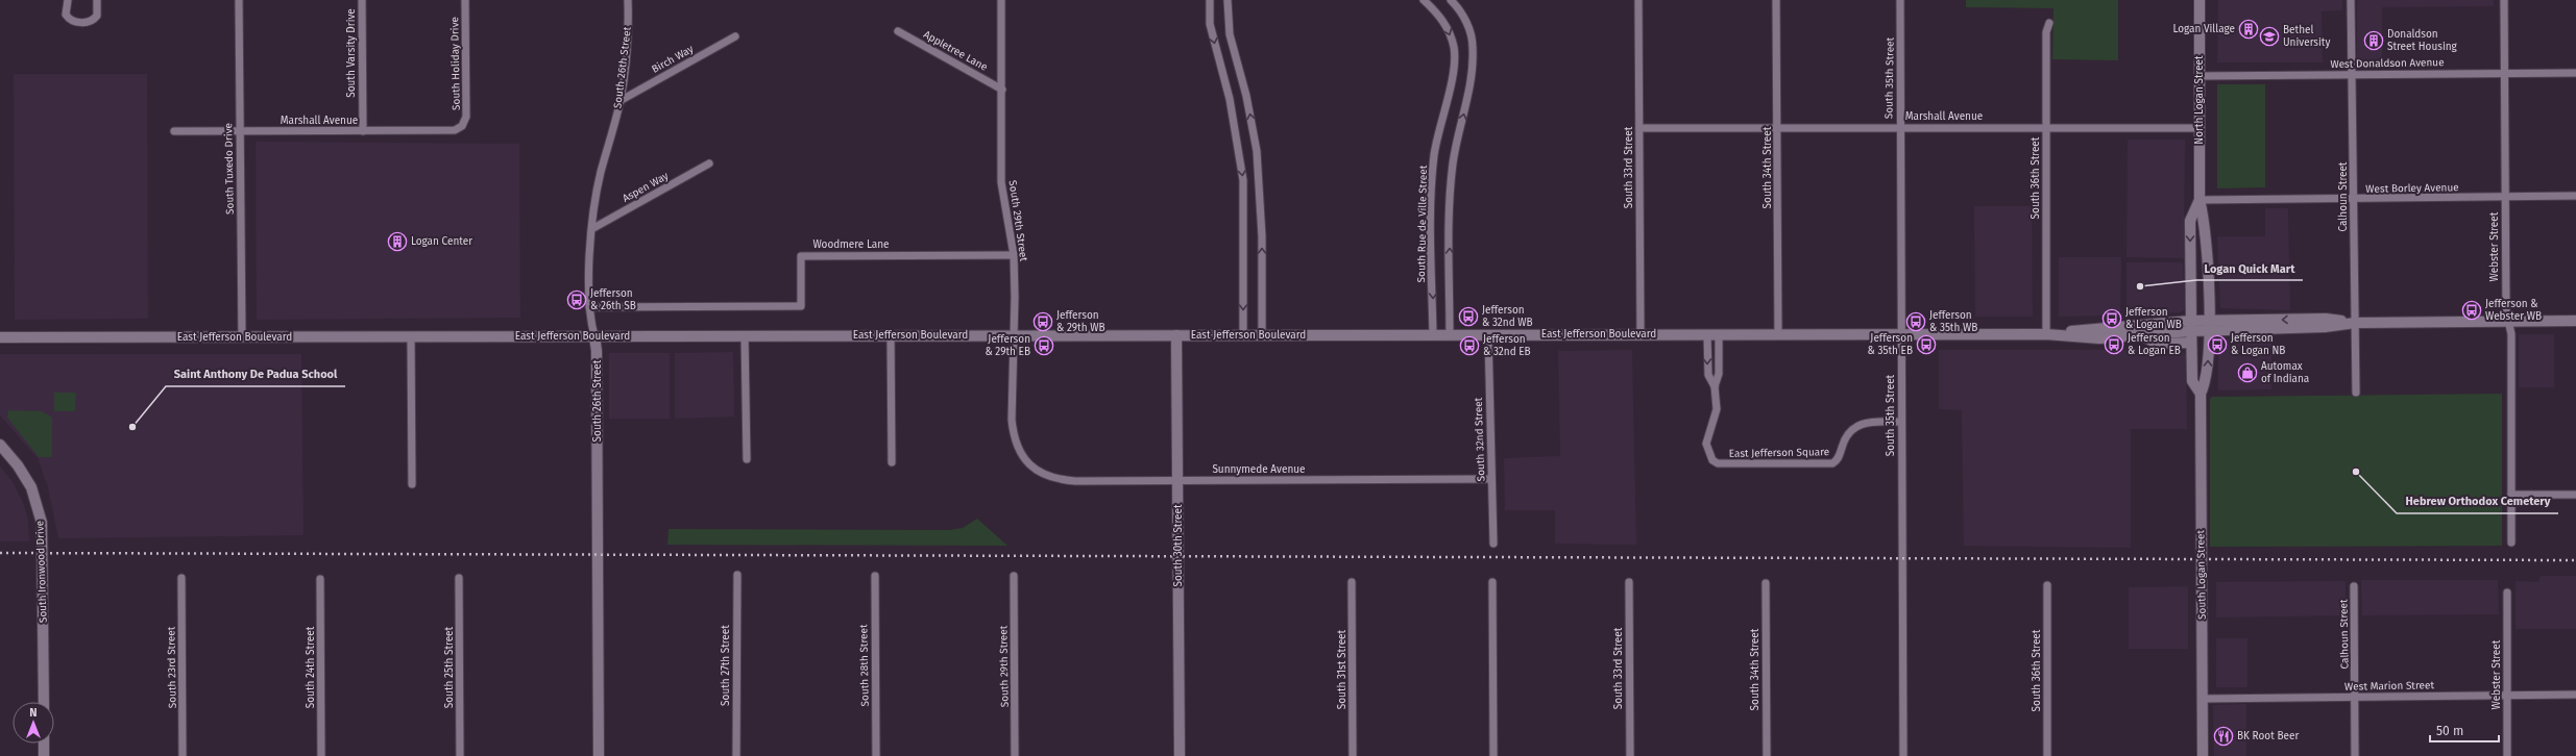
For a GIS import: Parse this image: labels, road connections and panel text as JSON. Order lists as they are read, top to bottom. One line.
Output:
{"streets":{"street":["Appletree Lane","South Varsity Drive","Birch Way","South Holiday Drive","West Donaldson Avenue","South 26th Street","South 35th Street","North Logan Street","Marshall Avenue","South 33rd Street","South 34th Street","South Tuxedo Drive","South 36th Street","Aspen Way","West Borley Avenue","Calhoun Street","South 29th Street","South Rue de Ville Street","Woodmere Lane","Webster Street","East Jefferson Boulevard","South 32nd Street","East Jefferson Square","Sunnymede Avenue","South 30th Street","South Ironwood Drive","South Logan Street","South 27th Street","South 28th Street","South 23rd Street","South 24th Street","South 25th Street","South 31st Street","West Marion Street"]},"crossings":[["Appletree Lane","South 29th Street"],["South Varsity Drive","Marshall Avenue"],["Birch Way","South 26th Street"],["South Holiday Drive","Marshall Avenue"],["West Donaldson Avenue","North Logan Street"],["West Donaldson Avenue","Calhoun Street"],["West Donaldson Avenue","Webster Street"],["South 26th Street","Aspen Way"],["South 26th Street","Woodmere Lane"],["South 26th Street","East Jefferson Boulevard"],["South 35th Street","Marshall Avenue"],["South 35th Street","East Jefferson Boulevard"],["South 35th Street","East Jefferson Square"],["North Logan Street","Marshall Avenue"],["North Logan Street","West Borley Avenue"],["North Logan Street","East Jefferson Boulevard"],["North Logan Street","South Logan Street"],["Marshall Avenue","South 33rd Street"],["Marshall Avenue","South 34th Street"],["Marshall Avenue","South Tuxedo Drive"],["Marshall Avenue","South 36th Street"],["South 33rd Street","East Jefferson Boulevard"],["South 34th Street","East Jefferson Boulevard"],["South Tuxedo Drive","East Jefferson Boulevard"],["South 36th Street","East Jefferson Boulevard"],["West Borley Avenue","Calhoun Street"],["West Borley Avenue","Webster Street"],["Calhoun Street","East Jefferson Boulevard"],["Calhoun Street","West Marion Street"],["South 29th Street","Woodmere Lane"],["South 29th Street","East Jefferson Boulevard"],["South 29th Street","Sunnymede Avenue"],["South Rue de Ville Street","East Jefferson Boulevard"],["Webster Street","West Marion Street"],["East Jefferson Boulevard","South 32nd Street"],["East Jefferson Boulevard","East Jefferson Square"],["East Jefferson Boulevard","South 30th Street"],["East Jefferson Boulevard","South Logan Street"],["South 32nd Street","Sunnymede Avenue"],["Sunnymede Avenue","South 30th Street"],["South Logan Street","West Marion Street"]],"places":{"building":["Logan Village","Donaldson Street Housing","Logan Center"],"school or university":["Bethel University"],"other":["Logan Quick Mart","Saint Anthony De Padua School","Hebrew Orthodox Cemetery"],"bus stop":["Jefferson & 26th SB","Jefferson & Webster WB","Jefferson & 32nd WB","Jefferson & Logan WB","Jefferson & 29th WB","Jefferson & 35th WB","Jefferson & 35th EB","Jefferson & Logan EB","Jefferson & Logan NB","Jefferson & 29th EB","Jefferson & 32nd EB"],"shop":["Automax of Indiana"],"restaurant":["BK Root Beer"]},"scale_bar":"50 m","north":"top"}
